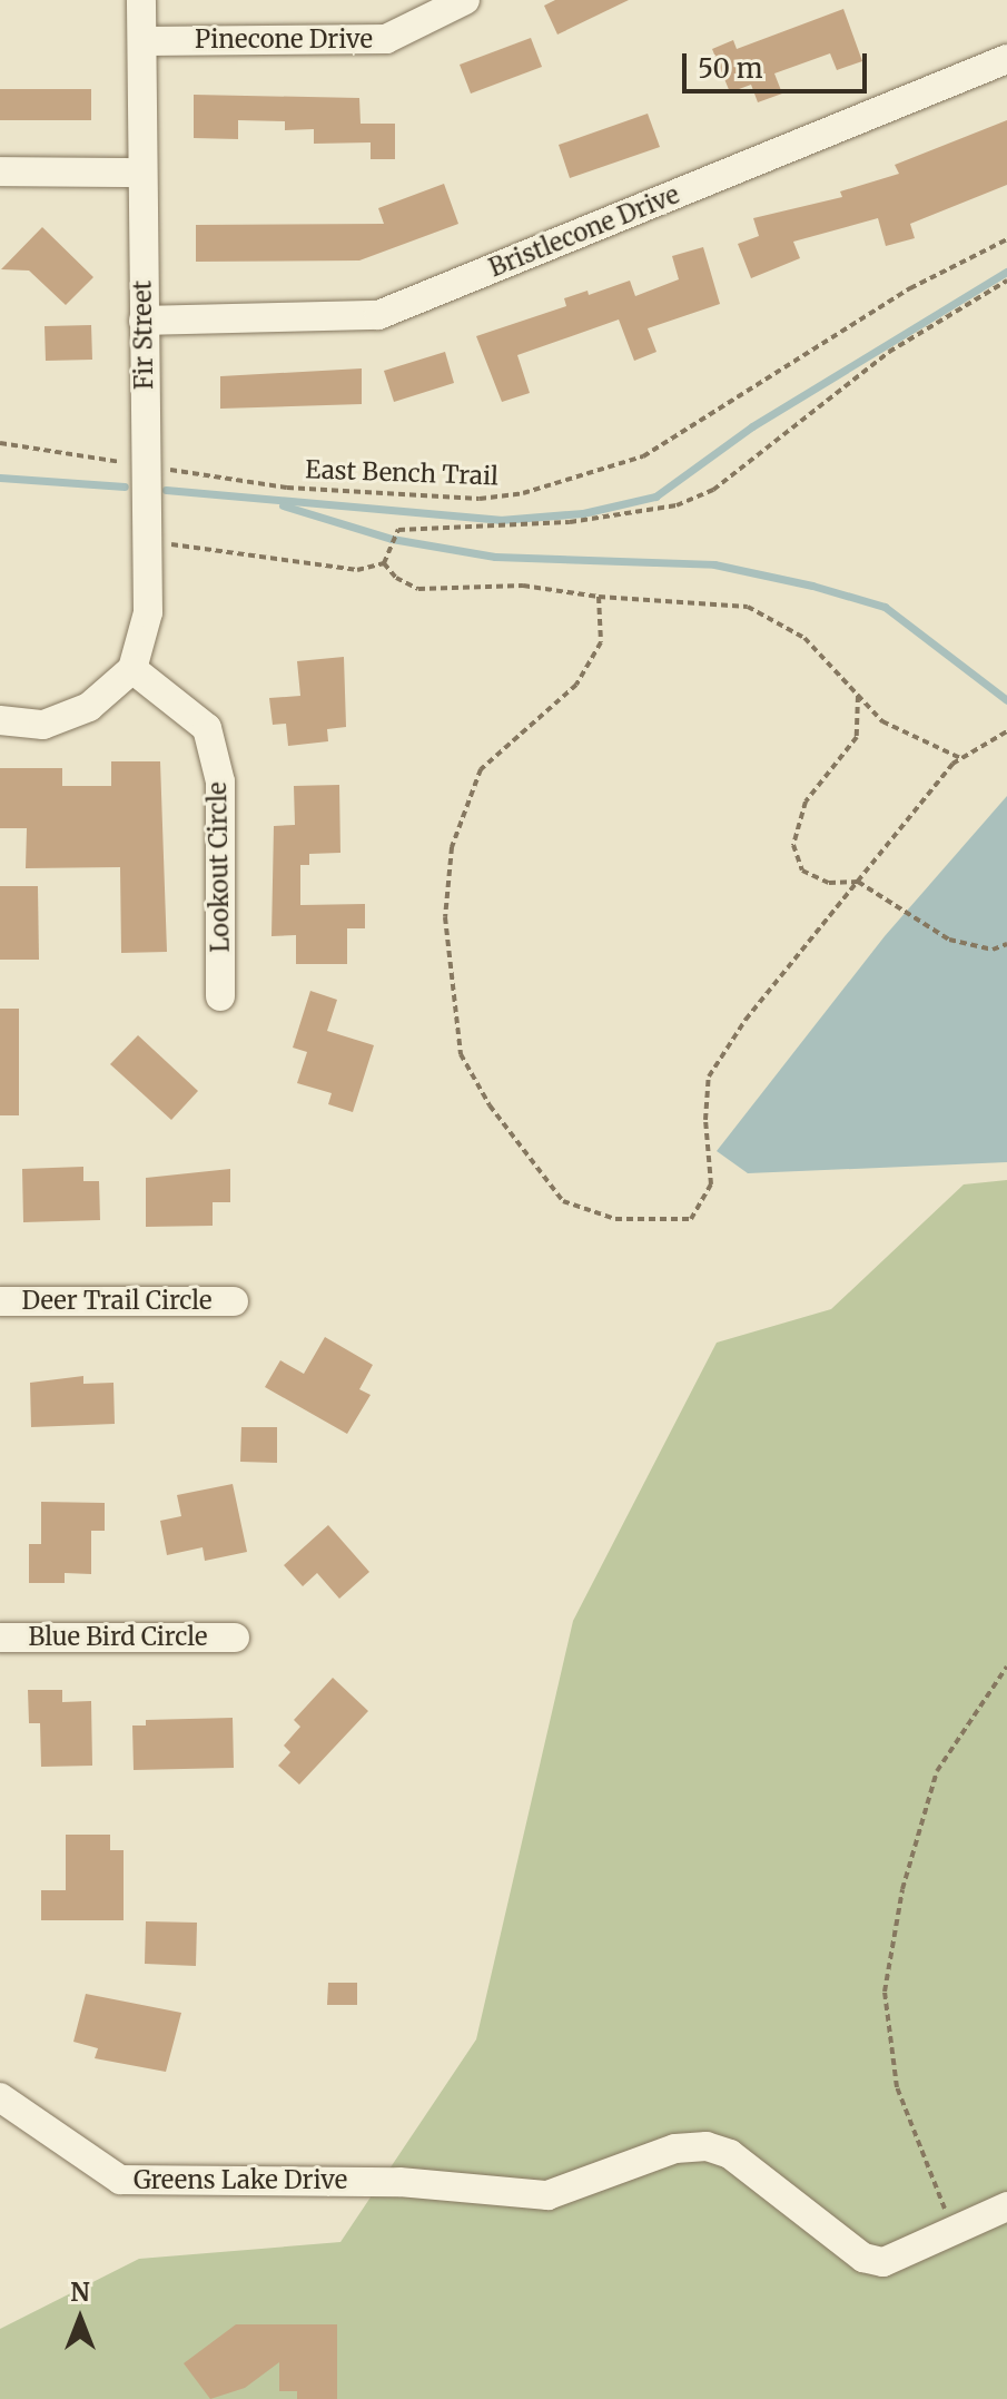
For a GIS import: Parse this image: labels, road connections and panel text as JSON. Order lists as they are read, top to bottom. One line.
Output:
{"streets":{"street":["Pinecone Drive","Bristlecone Drive","Fir Street","Lookout Circle","Deer Trail Circle","Blue Bird Circle","Greens Lake Drive"],"path":["East Bench Trail"]},"crossings":[["Pinecone Drive","Fir Street"],["Bristlecone Drive","Fir Street"],["Fir Street","East Bench Trail"],["Fir Street","Lookout Circle"]],"scale_bar":"50 m","north":"top"}
